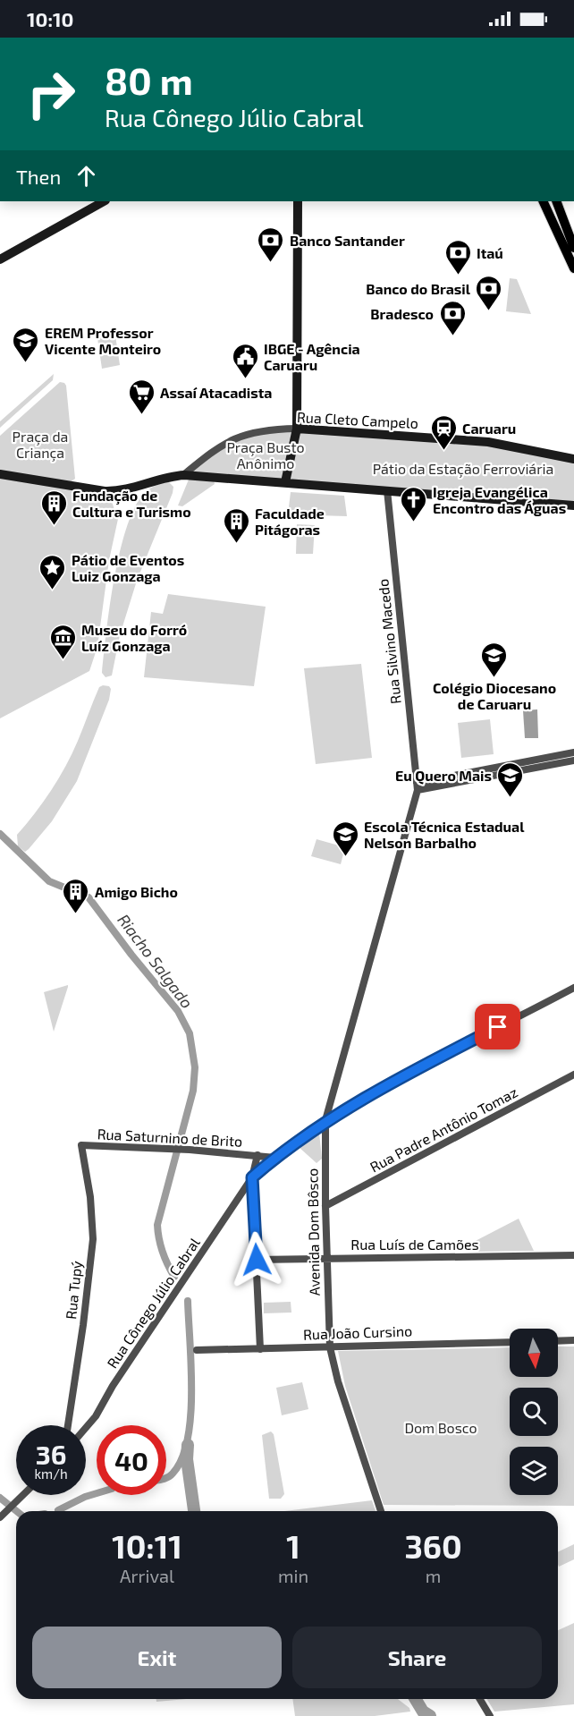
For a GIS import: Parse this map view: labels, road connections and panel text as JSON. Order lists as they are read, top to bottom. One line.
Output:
{"streets":{"main road":["Rua Cleto Campelo"],"street":["Rua Silvino Macedo","Rua Padre Antônio Tomaz","Rua Saturnino de Brito","Avenida Dom Bôsco","Rua Luís de Camões","Rua Tupý","Rua Cônego Júlio Cabral","Rua João Cursino"]},"crossings":[["Rua Silvino Macedo","Avenida Dom Bôsco"],["Rua Padre Antônio Tomaz","Avenida Dom Bôsco"],["Rua Saturnino de Brito","Rua Tupý"],["Rua Saturnino de Brito","Rua Cônego Júlio Cabral"],["Avenida Dom Bôsco","Rua Luís de Camões"],["Avenida Dom Bôsco","Rua Cônego Júlio Cabral"],["Avenida Dom Bôsco","Rua João Cursino"]],"water":["Riacho Salgado"],"parks":["Praça da Criança","Praça Busto Anônimo","Pátio da Estação Ferroviária","Dom Bosco"],"places":{"bank":["Banco Santander","Itaú","Banco do Brasil","Bradesco"],"school or university":["EREM Professor Vicente Monteiro","Colégio Diocesano de Caruaru","Eu Quero Mais","Escola Técnica Estadual Nelson Barbalho"],"public building":["IBGE - Agência Caruaru"],"supermarket":["Assaí Atacadista"],"station":["Caruaru"],"church":["Igreja Evangélica Encontro das Águas"],"building":["Fundação de Cultura e Turismo","Faculdade Pitágoras","Amigo Bicho"],"place":["Pátio de Eventos Luiz Gonzaga"],"museum":["Museu do Forró Luíz Gonzaga"]},"north":"bottom","page":{"status":"10:10","turn":["80 m","Rua Cônego Júlio Cabral"],"then":"Then","speed":"36 km/h","limit":"40","eta":["10:11","Arrival","1","min","360","m"],"buttons":["Exit","Share"]}}
